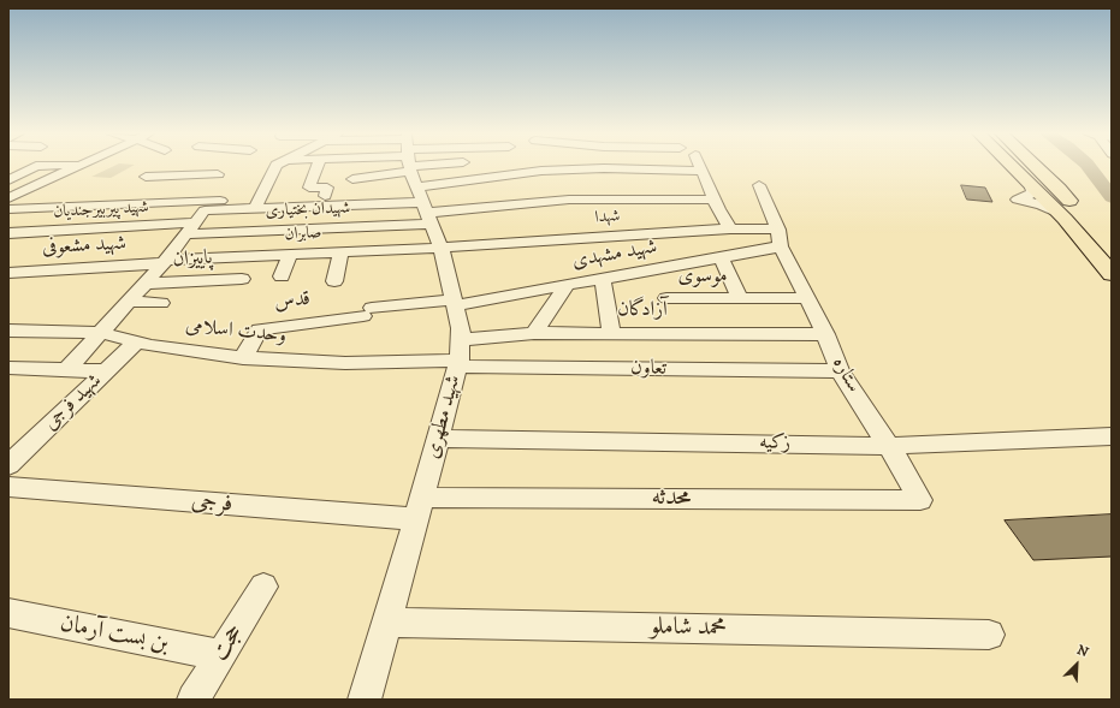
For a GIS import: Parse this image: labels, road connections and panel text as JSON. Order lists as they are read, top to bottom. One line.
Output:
{"streets":{"street":["شهید پیربیرجندیان","شهیدان بختیاری","شهدا","صابران","شهید مشعوفی","شهید مشهدی","پاییزان","موسوی","قدس","آزادگان","وحدت اسلامی","تعاون","ستاره","شهید فرجی","شهید مطهری","زکیه","محدثه","فرجی","محمد شاملو","بن بست آرمان","حجت"]},"crossings":[["شهید پیربیرجندیان","شهیدان بختیاری"],["شهیدان بختیاری","شهید مطهری"],["شهدا","صابران"],["شهدا","شهید مشهدی"],["شهدا","ستاره"],["شهدا","شهید مطهری"],["صابران","شهید مشعوفی"],["صابران","شهید مطهری"],["شهید مشهدی","موسوی"],["شهید مشهدی","قدس"],["شهید مشهدی","ستاره"],["شهید مشهدی","شهید مطهری"],["موسوی","ستاره"],["قدس","وحدت اسلامی"],["قدس","شهید مطهری"],["آزادگان","وحدت اسلامی"],["آزادگان","تعاون"],["آزادگان","ستاره"],["آزادگان","شهید مطهری"],["وحدت اسلامی","تعاون"],["وحدت اسلامی","شهید فرجی"],["وحدت اسلامی","شهید مطهری"],["تعاون","ستاره"],["تعاون","شهید مطهری"],["ستاره","زکیه"],["ستاره","محدثه"],["شهید مطهری","زکیه"],["شهید مطهری","محدثه"],["شهید مطهری","فرجی"],["شهید مطهری","محمد شاملو"],["محدثه","فرجی"],["بن بست آرمان","حجت"]],"north":"top right"}
